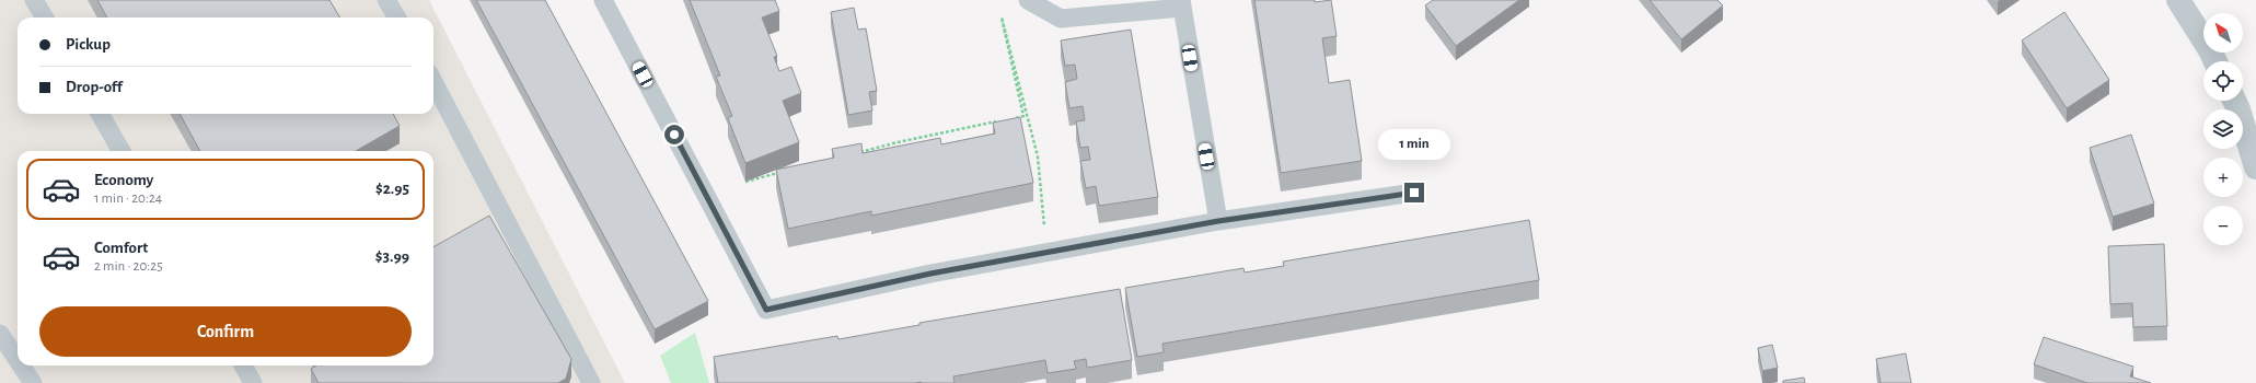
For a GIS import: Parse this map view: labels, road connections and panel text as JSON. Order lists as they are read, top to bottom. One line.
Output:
{"north":"top left","page":{"map_buttons":["+","−"],"banner":["Pickup","Drop-off"],"bubble":"1 min","list":[{"name":"Economy","note":"1 min · 20:24","value":"$2.95"},{"name":"Comfort","note":"2 min · 20:25","value":"$3.99"}],"buttons":"Confirm"}}
